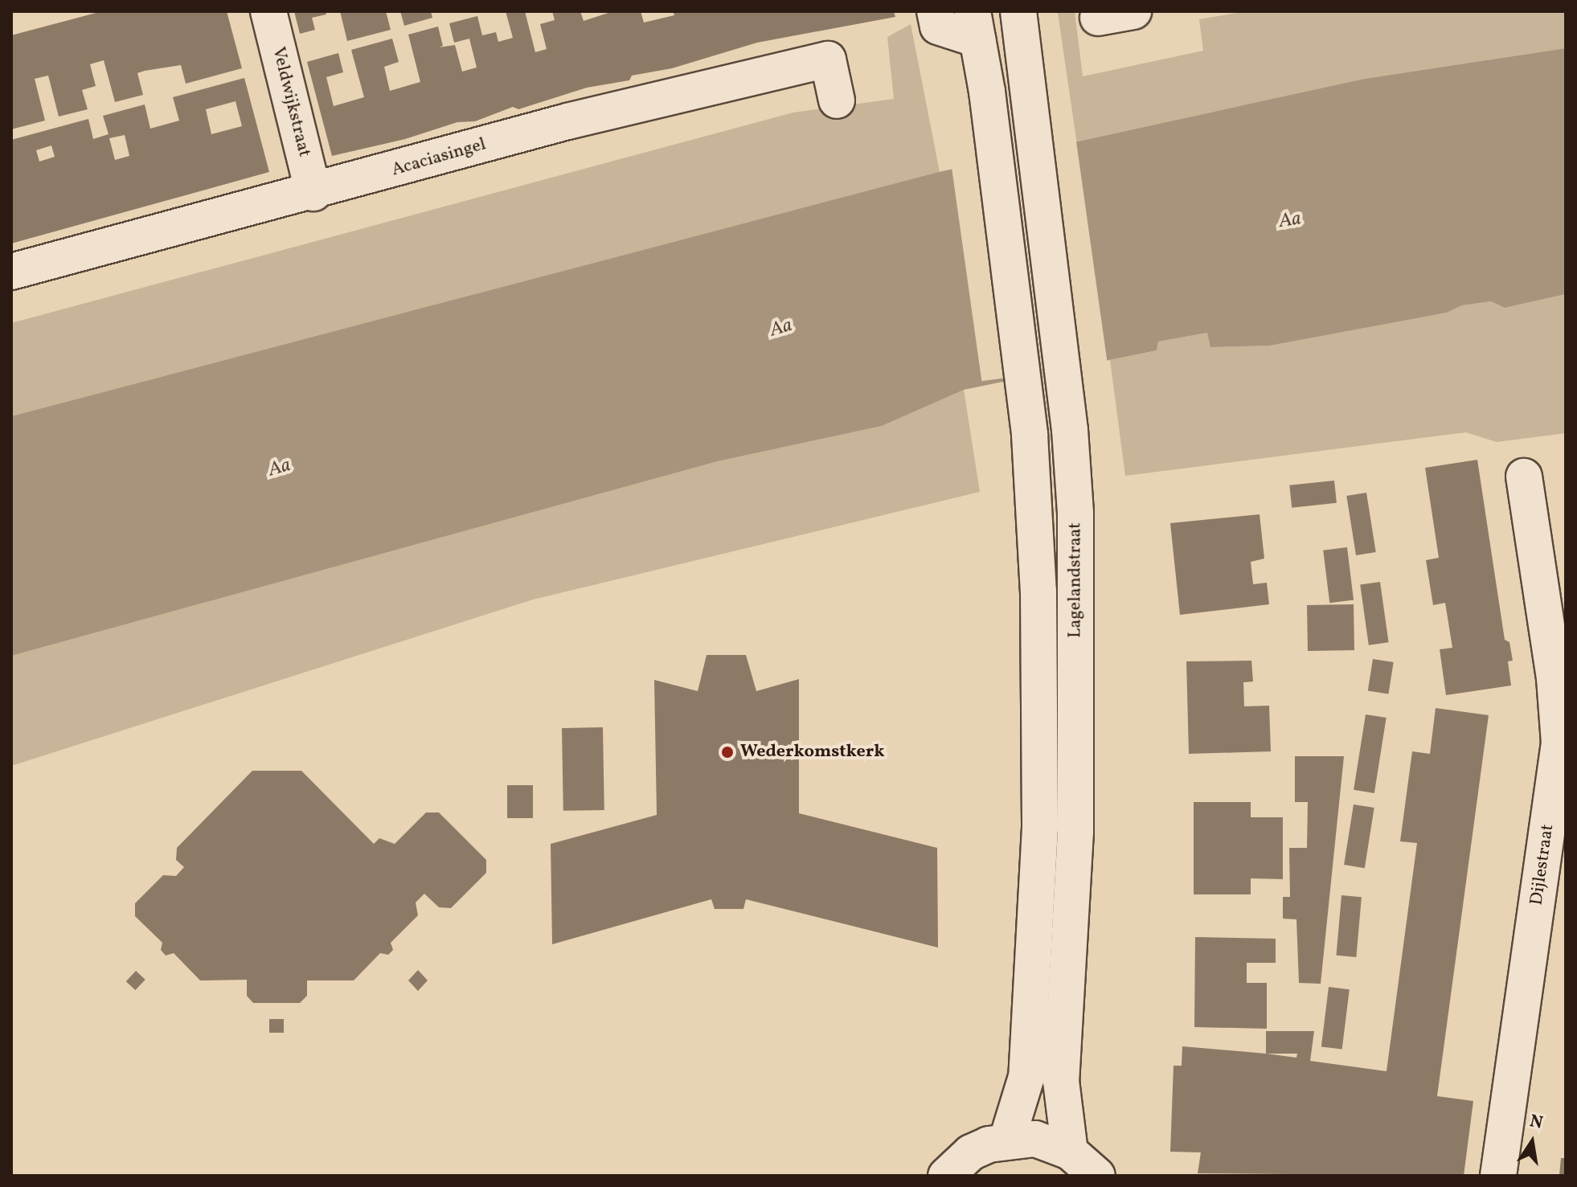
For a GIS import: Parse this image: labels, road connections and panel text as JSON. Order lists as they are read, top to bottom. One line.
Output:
{"streets":{"main road":["Veldwijkstraat","Acaciasingel","Lagelandstraat","Dijlestraat"]},"crossings":[["Veldwijkstraat","Acaciasingel"]],"water":["Aa"],"places":["Wederkomstkerk"],"north":"top"}
